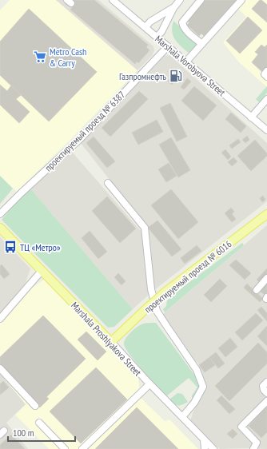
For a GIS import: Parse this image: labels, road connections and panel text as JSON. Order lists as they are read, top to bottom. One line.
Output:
{"streets":{"main road":["проектируемый проезд № 6016","Marshala Proshlyakova Street"],"street":["Marshala Vorobyova Street","проектируемый проезд № 6387"]},"crossings":[["Marshala Vorobyova Street","проектируемый проезд № 6387"],["проектируемый проезд № 6016","Marshala Proshlyakova Street"]],"places":{"supermarket":["Metro Cash & Carry"],"fuel station":["Газпромнефть"],"bus stop":["ТЦ «Метро»"]},"scale_bar":"100 m"}
